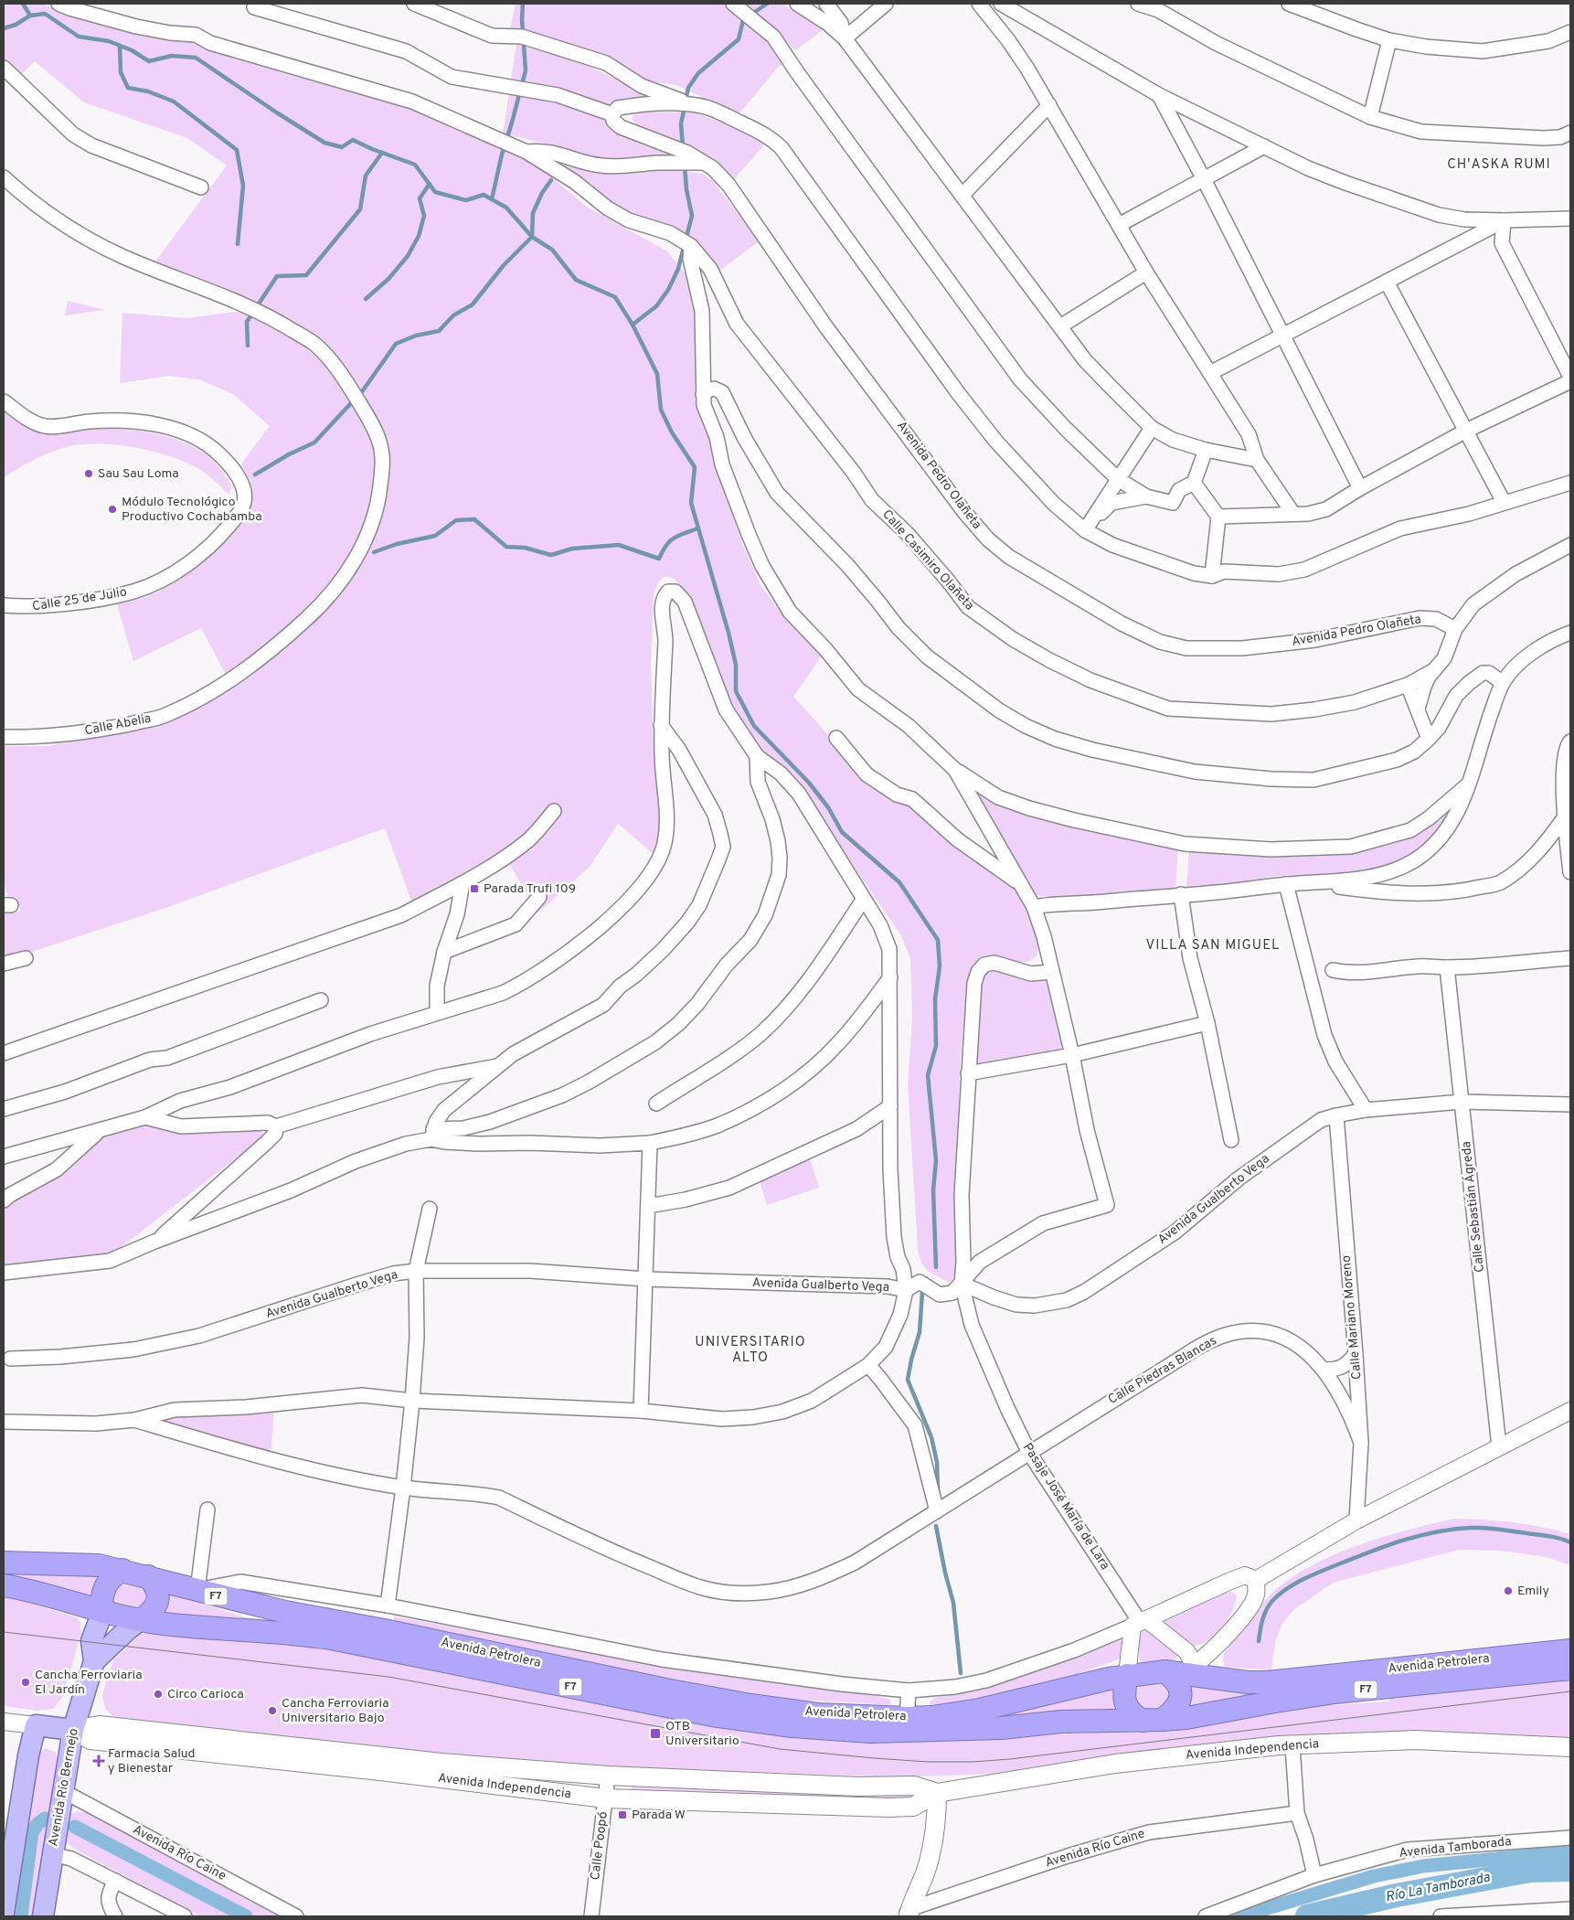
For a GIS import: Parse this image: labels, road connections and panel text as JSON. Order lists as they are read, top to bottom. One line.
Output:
{"streets":{"highway":["F7","Avenida Petrolera"],"main road":["Avenida Independencia","Avenida Río Bermejo"],"street":["Avenida Pedro Olañeta","Calle Casimiro Olañeta","Calle 25 de Julio","Calle Abelia","Avenida Gualberto Vega","Calle Sebastián Ágreda","Calle Mariano Moreno","Calle Piedras Blancas","Pasaje José María de Lara","Calle Poopó","Avenida Tamborada","Avenida Río Caine"]},"crossings":[["Avenida Gualberto Vega","Calle Sebastián Ágreda"],["Avenida Gualberto Vega","Calle Mariano Moreno"],["Avenida Gualberto Vega","Pasaje José María de Lara"],["Calle Mariano Moreno","Calle Piedras Blancas"],["Calle Piedras Blancas","Pasaje José María de Lara"],["F7","Avenida Petrolera"],["F7","Avenida Río Bermejo"],["Avenida Petrolera","Avenida Río Bermejo"],["Avenida Independencia","Avenida Río Bermejo"],["Avenida Independencia","Calle Poopó"],["Avenida Río Bermejo","Avenida Río Caine"]],"districts":["CH'ASKA RUMI","VILLA SAN MIGUEL","UNIVERSITARIO ALTO"],"water":["Río La Tamborada"],"places":{"other":["Sau Sau Loma","Módulo Tecnológico Productivo Cochabamba","Emily","Cancha Ferroviaria El Jardín","Circo Carioca","Cancha Ferroviaria Universitario Bajo"],"transit":["Parada Trufi 109","OTB Universitario","Parada W"],"health":["Farmacia Salud y Bienestar"]}}
